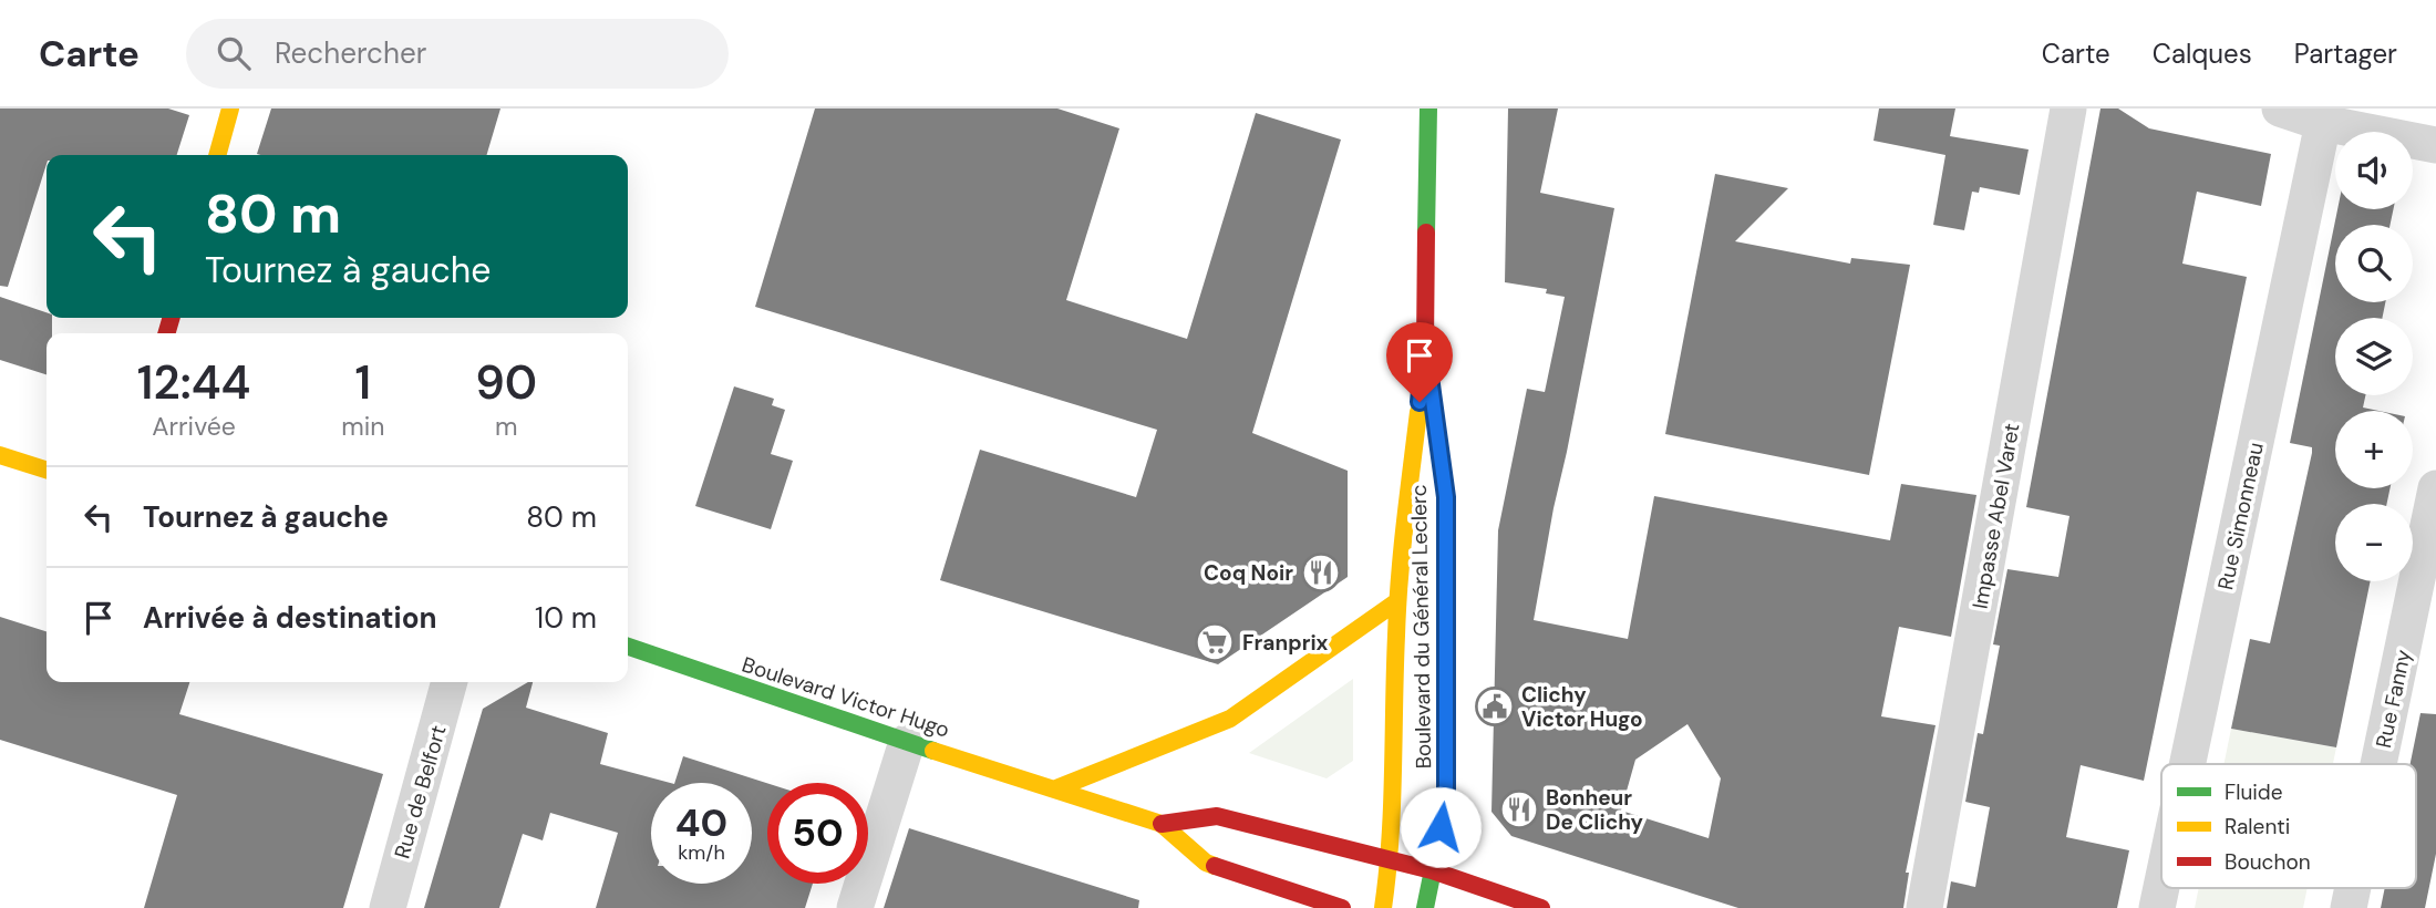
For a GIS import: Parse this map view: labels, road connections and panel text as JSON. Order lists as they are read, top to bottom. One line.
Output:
{"streets":{"main road":["Boulevard du Général Leclerc","Boulevard Victor Hugo"],"street":["Impasse Abel Varet","Rue Simonneau","Rue Fanny","Rue de Belfort"]},"crossings":[["Boulevard du Général Leclerc","Boulevard Victor Hugo"]],"places":{"restaurant":["Coq Noir","Bonheur De Clichy"],"supermarket":["Franprix"],"public building":["Clichy Victor Hugo"]},"legend":["Fluide","Ralenti","Bouchon"],"page":{"header":"Carte","search":"Rechercher","nav":["Carte","Calques","Partager"],"map_buttons":["+","−"],"turn":["80 m","Tournez à gauche"],"eta":["12:44","Arrivée","1","min","90","m"],"list":[{"name":"Tournez à gauche","value":"80 m"},{"name":"Arrivée à destination","value":"10 m"}],"speed":"40 km/h","limit":"50"}}
